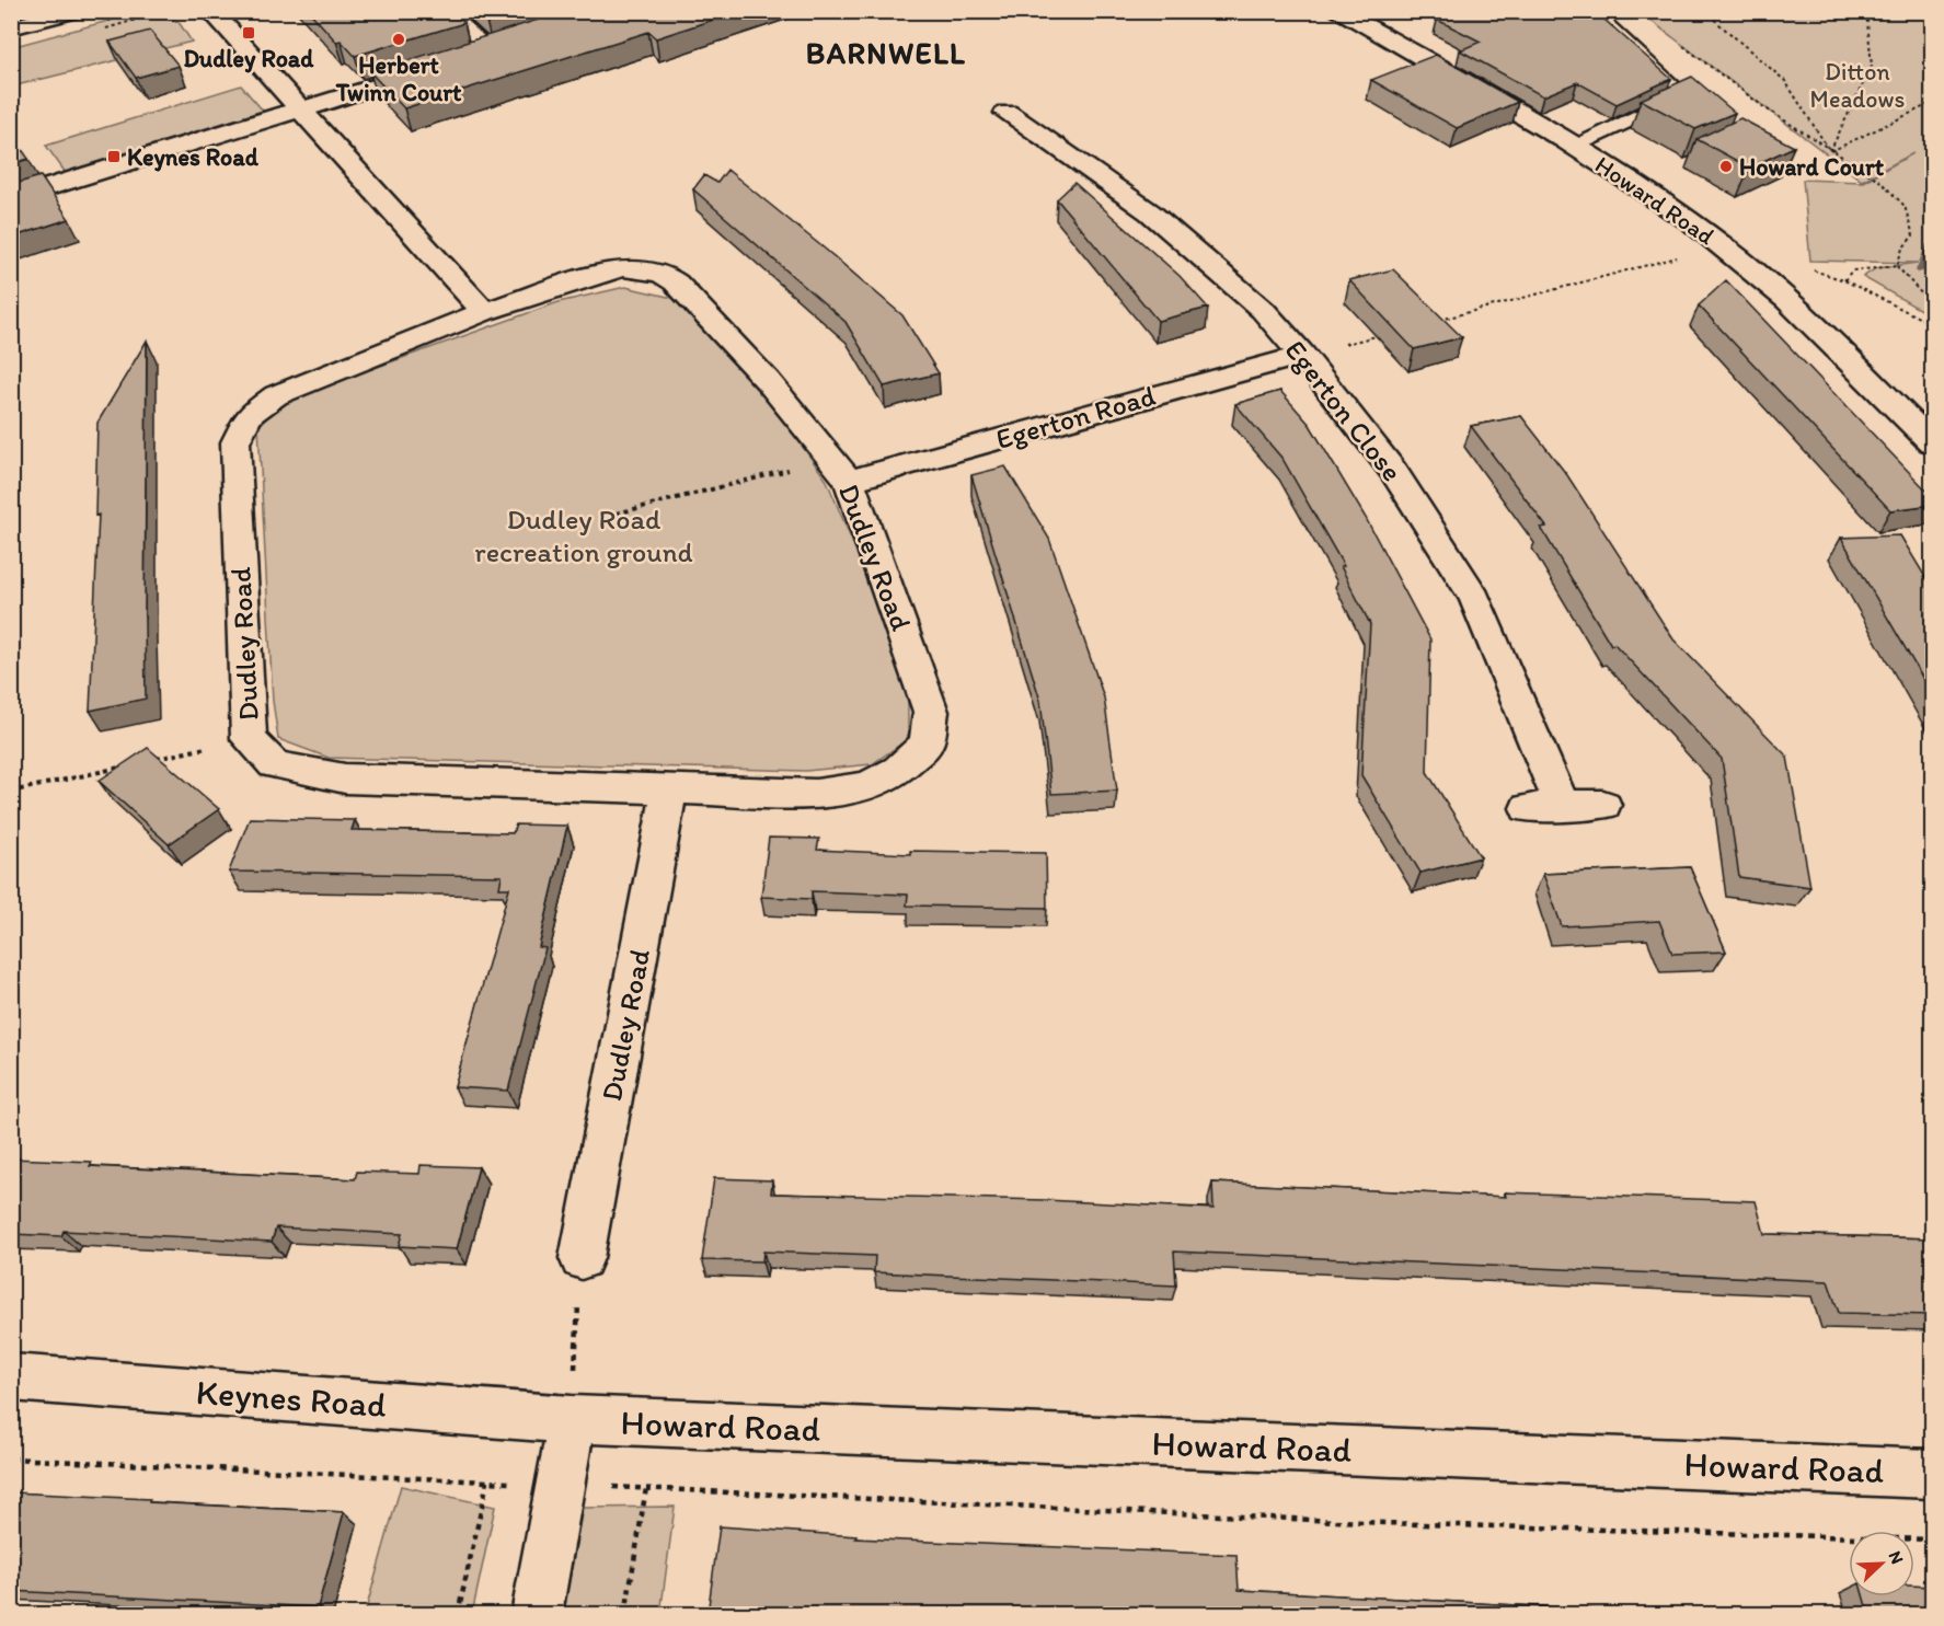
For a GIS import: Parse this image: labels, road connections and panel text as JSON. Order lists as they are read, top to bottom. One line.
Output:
{"streets":{"street":["Howard Road","Egerton Close","Egerton Road","Dudley Road","Keynes Road"]},"crossings":[["Howard Road","Keynes Road"],["Egerton Close","Egerton Road"],["Egerton Road","Dudley Road"]],"districts":["BARNWELL"],"parks":["Ditton Meadows","Dudley Road recreation ground"],"places":{"transit":["Dudley Road","Keynes Road"],"other":["Herbert Twinn Court","Howard Court"]},"north":"top right"}
